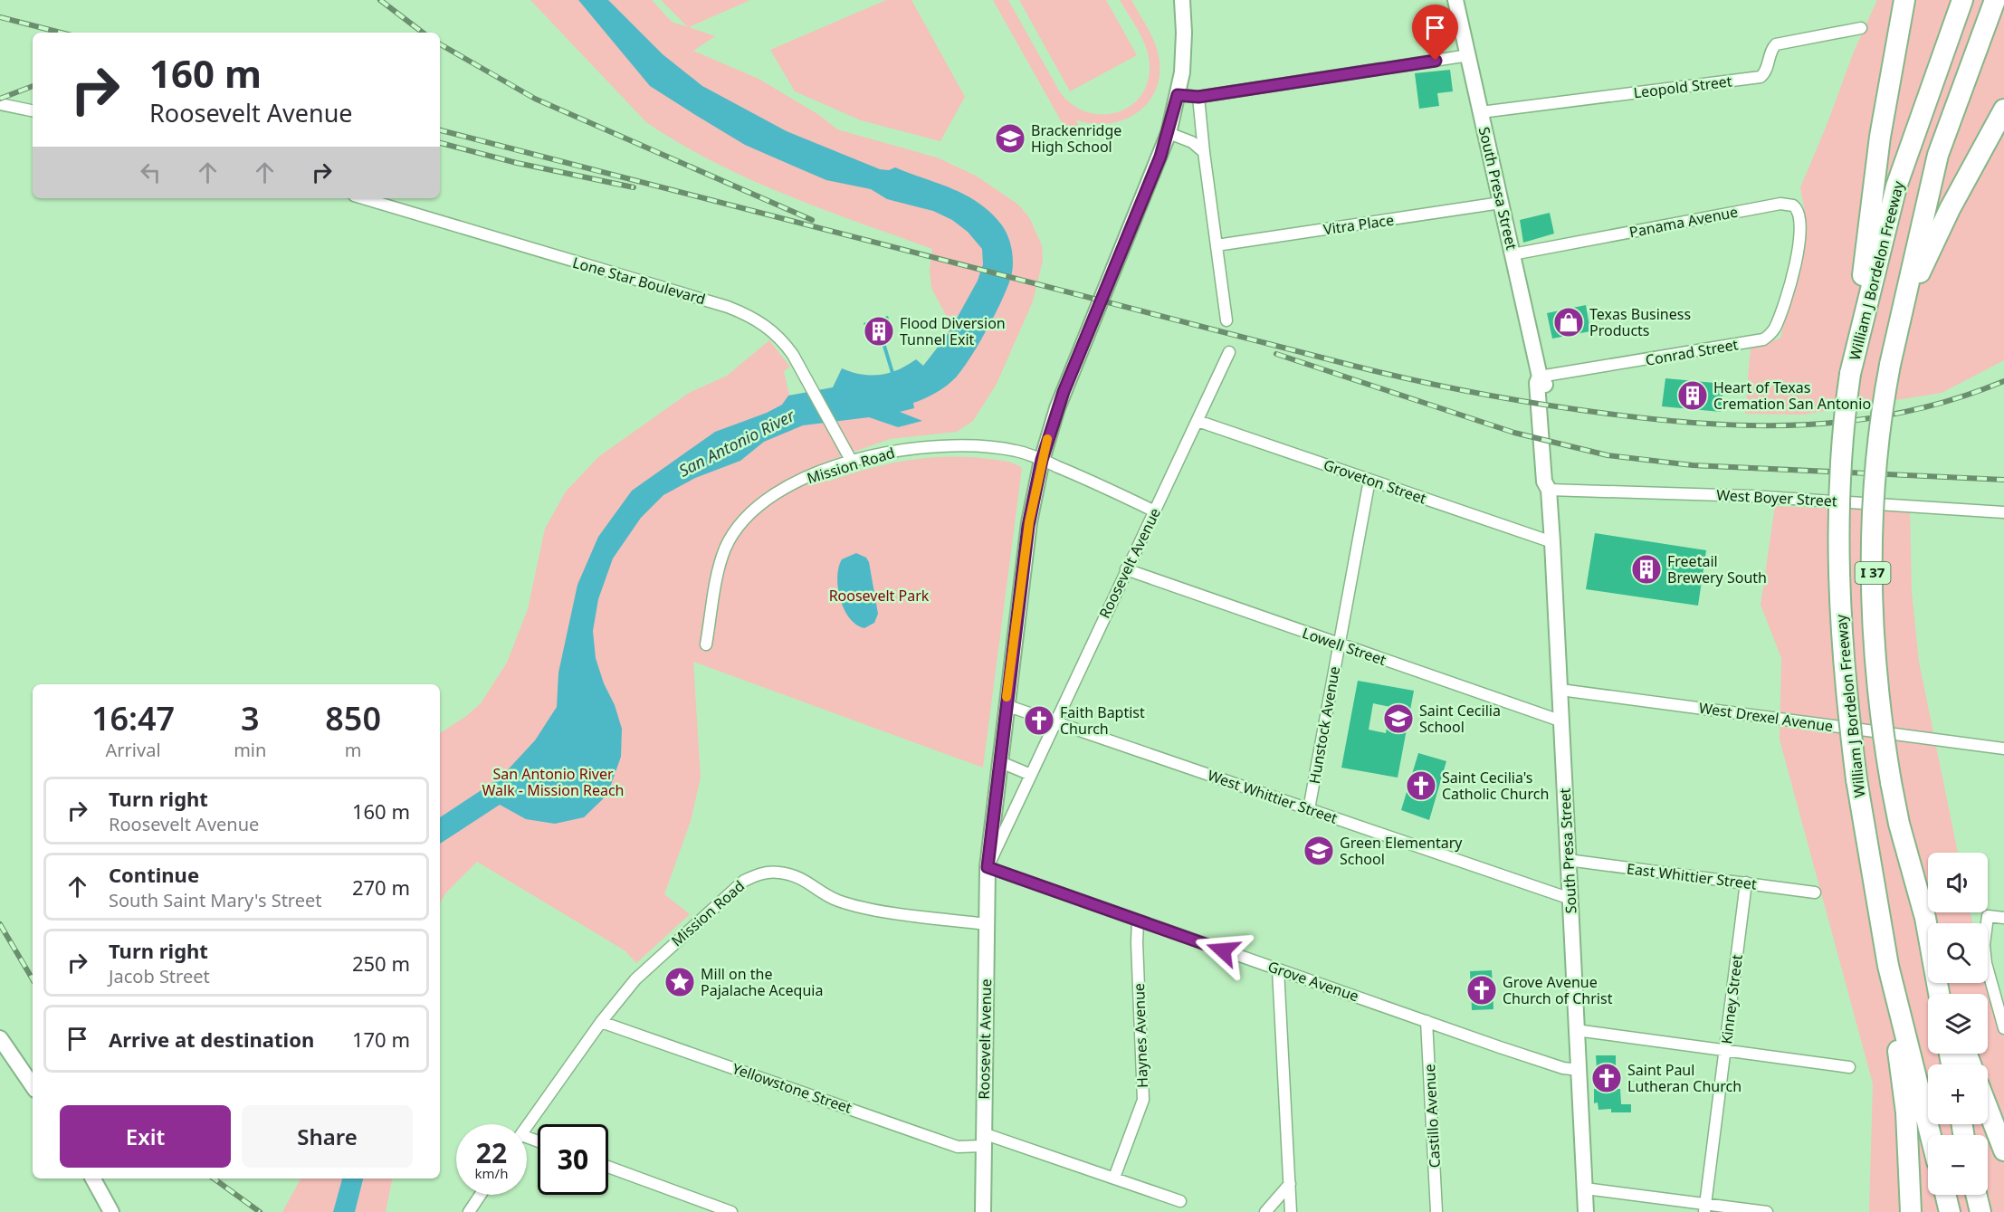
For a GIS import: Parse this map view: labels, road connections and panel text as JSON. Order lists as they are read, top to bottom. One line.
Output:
{"streets":{"highway":["William J Bordelon Freeway","I 37"],"main road":["South Presa Street","Roosevelt Avenue"],"street":["Leopold Street","Panama Avenue","Vitra Place","Lone Star Boulevard","Conrad Street","Mission Road","Groveton Street","West Boyer Street","Lowell Street","West Drexel Avenue","Hunstock Avenue","West Whittier Street","East Whittier Street","Grove Avenue","Kinney Street","Haynes Avenue","Yellowstone Street","Castillo Avenue"]},"crossings":[["Leopold Street","South Presa Street"],["South Presa Street","Panama Avenue"],["South Presa Street","Vitra Place"],["South Presa Street","Conrad Street"],["South Presa Street","Groveton Street"],["South Presa Street","West Boyer Street"],["South Presa Street","Lowell Street"],["South Presa Street","West Drexel Avenue"],["South Presa Street","West Whittier Street"],["South Presa Street","East Whittier Street"],["South Presa Street","Grove Avenue"],["Panama Avenue","Conrad Street"],["Lone Star Boulevard","Mission Road"],["Mission Road","Roosevelt Avenue"],["Mission Road","Yellowstone Street"],["Groveton Street","Roosevelt Avenue"],["Groveton Street","Hunstock Avenue"],["Roosevelt Avenue","Lowell Street"],["Roosevelt Avenue","West Whittier Street"],["Roosevelt Avenue","Grove Avenue"],["Roosevelt Avenue","Yellowstone Street"],["Lowell Street","Hunstock Avenue"],["Hunstock Avenue","West Whittier Street"],["East Whittier Street","Kinney Street"],["Grove Avenue","Haynes Avenue"],["Grove Avenue","Castillo Avenue"],["Haynes Avenue","Yellowstone Street"]],"water":["San Antonio River"],"parks":["Roosevelt Park","San Antonio River Walk - Mission Reach"],"places":{"school or university":["Brackenridge High School","Saint Cecilia School","Green Elementary School"],"shop":["Texas Business Products"],"building":["Flood Diversion Tunnel Exit","Heart of Texas Cremation San Antonio","Freetail Brewery South"],"church":["Faith Baptist Church","Saint Cecilia's Catholic Church","Grove Avenue Church of Christ","Saint Paul Lutheran Church"],"place":["Mill on the Pajalache Acequia"]},"page":{"turn":["160 m","Roosevelt Avenue"],"eta":["16:47","Arrival","3","min","850","m"],"list":[{"name":"Turn right","note":"Roosevelt Avenue","value":"160 m"},{"name":"Continue","note":"South Saint Mary's Street","value":"270 m"},{"name":"Turn right","note":"Jacob Street","value":"250 m"},{"name":"Arrive at destination","value":"170 m"}],"map_buttons":["+","−"],"buttons":["Exit","Share"],"speed":"22 km/h","limit":"30"}}
